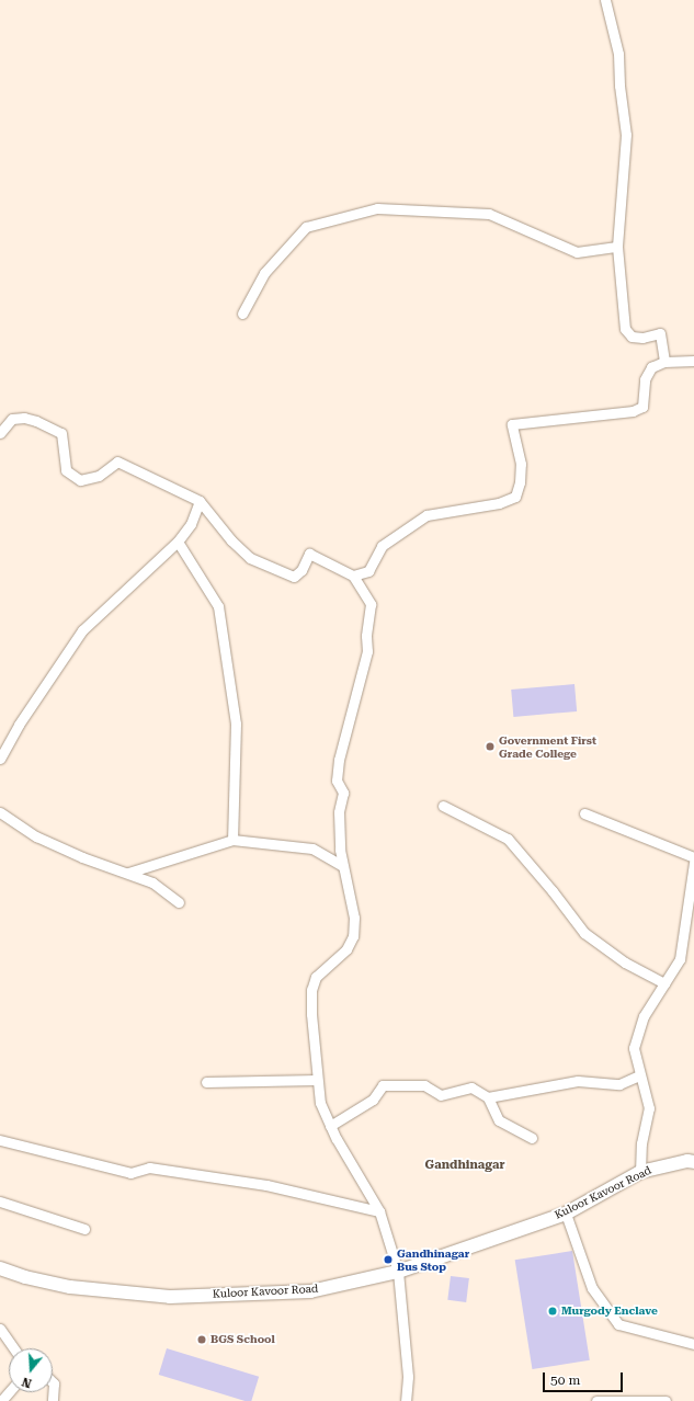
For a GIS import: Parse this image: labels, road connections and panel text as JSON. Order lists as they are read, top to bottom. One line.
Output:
{"streets":{"main road":["Kuloor Kavoor Road"]},"districts":["Gandhinagar"],"places":["Government First Grade College","Gandhinagar Bus Stop","Murgody Enclave","BGS School"],"scale_bar":"50 m","north":"bottom"}
